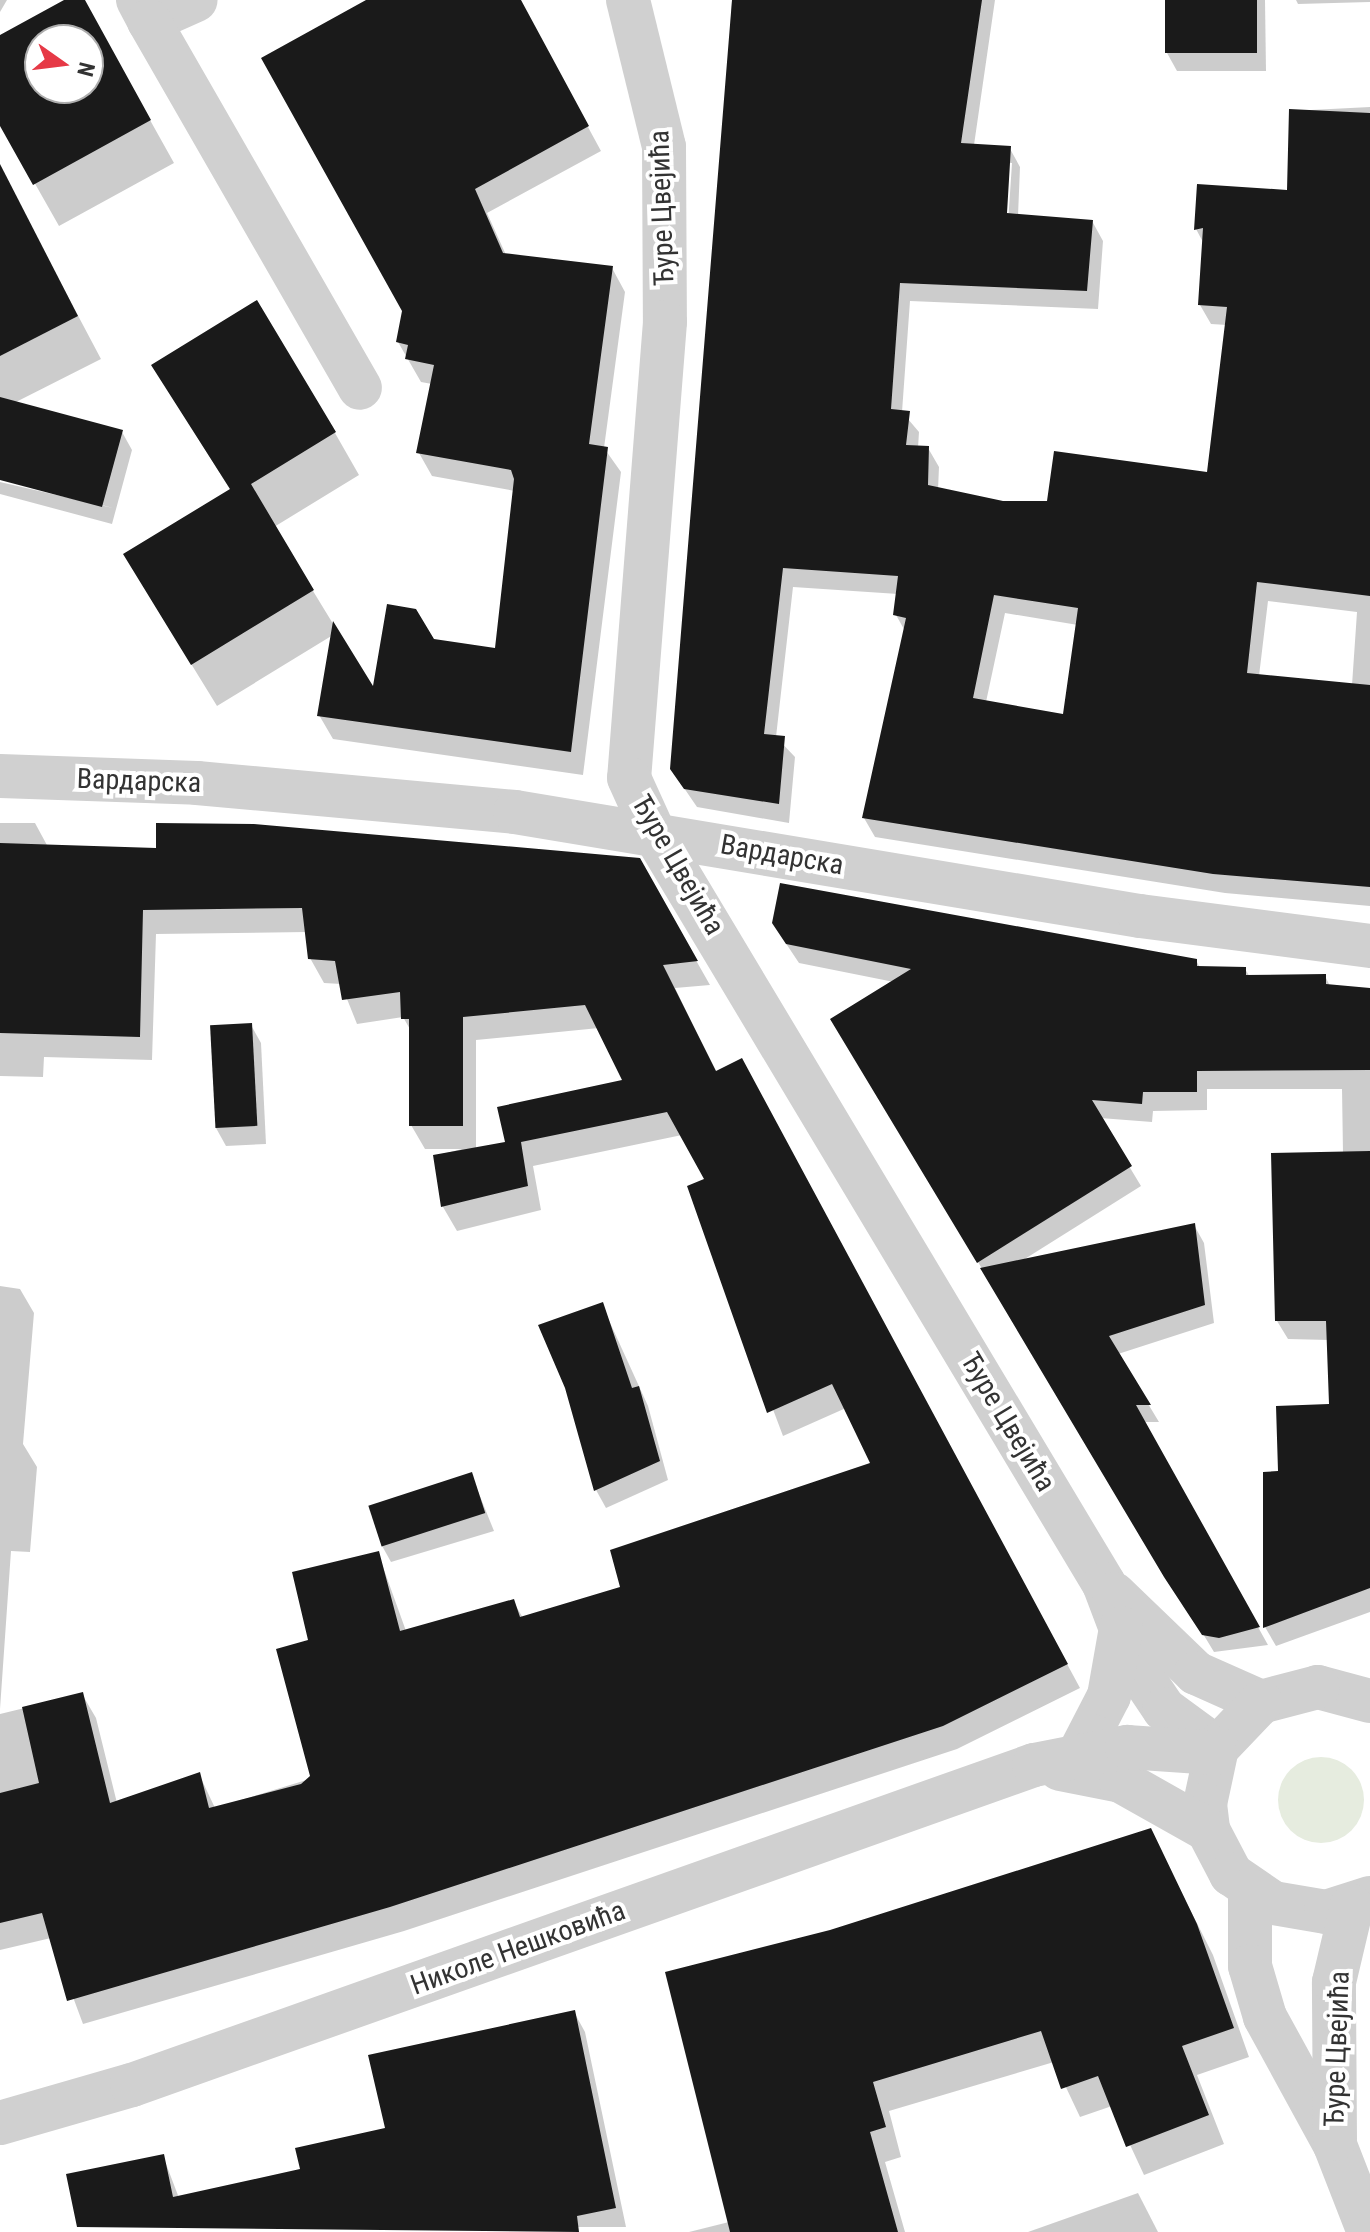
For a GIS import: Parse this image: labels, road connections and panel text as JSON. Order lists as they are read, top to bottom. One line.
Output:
{"streets":{"street":["Ђуре Цвејића","Вардарска","Николе Нешковића"]},"crossings":[["Ђуре Цвејића","Вардарска"],["Ђуре Цвејића","Николе Нешковића"]],"north":"right"}
